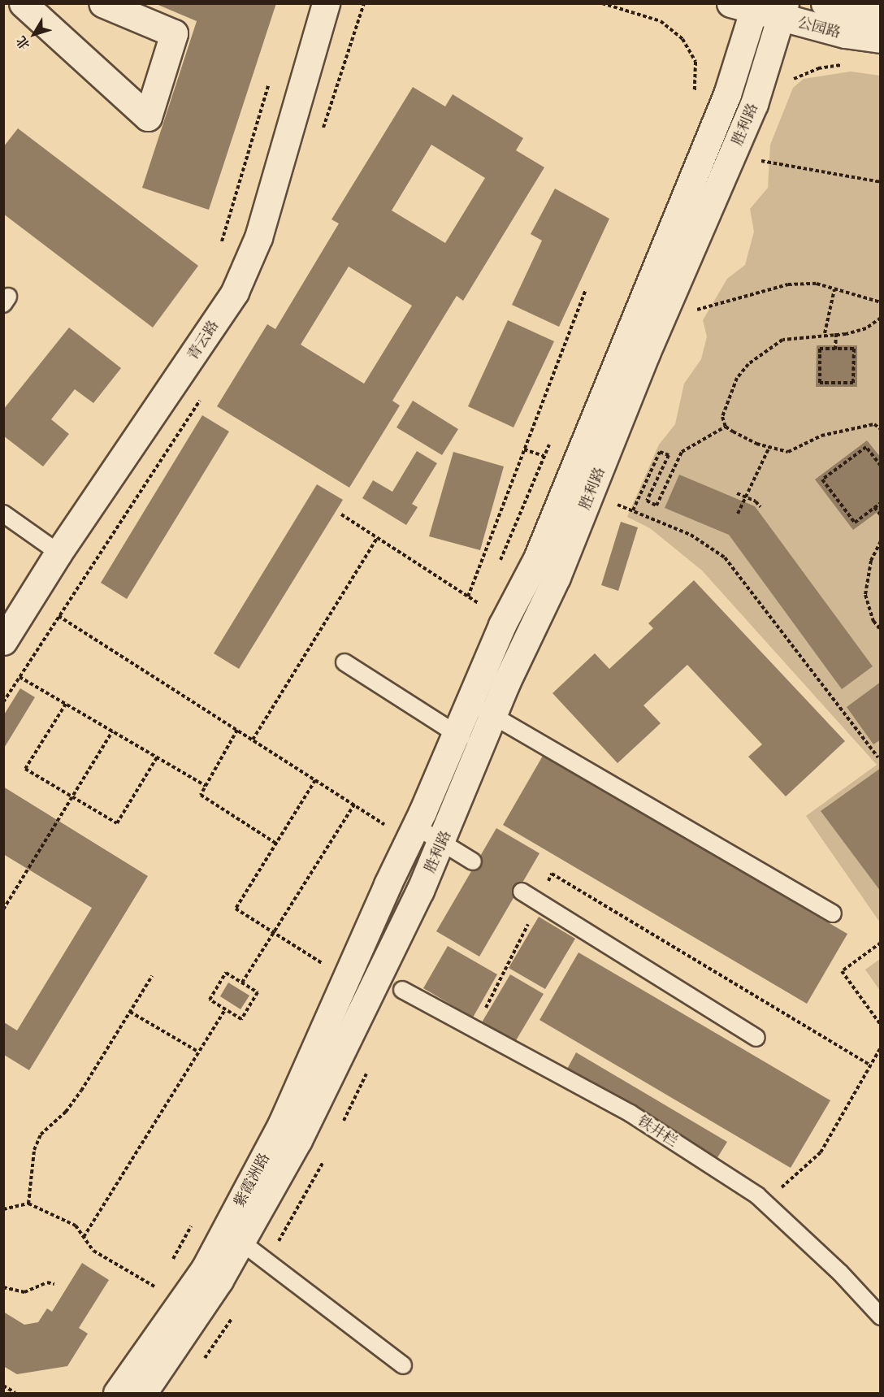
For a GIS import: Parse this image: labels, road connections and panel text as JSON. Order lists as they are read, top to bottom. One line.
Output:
{"streets":{"street":["公园路","胜利路","青云路","紫霞洲路"],"lane":["铁井栏"]},"crossings":[["公园路","胜利路"],["胜利路","紫霞洲路"]],"north":"bottom left"}
